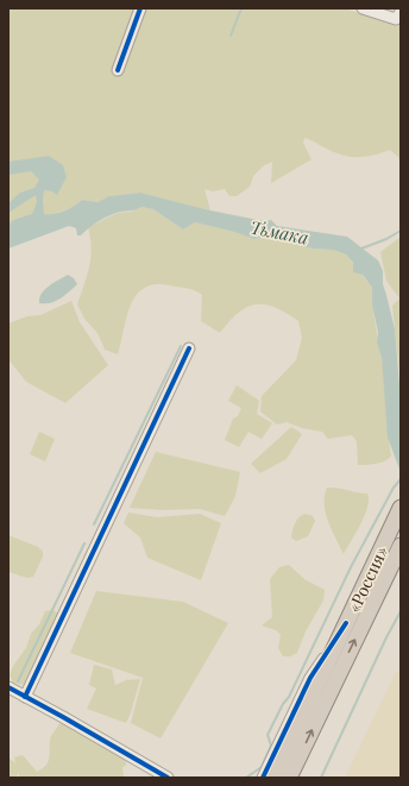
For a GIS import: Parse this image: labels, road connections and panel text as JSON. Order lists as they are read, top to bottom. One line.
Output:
{"streets":{"highway":["«Россия»"]},"water":["Тьмака"]}
